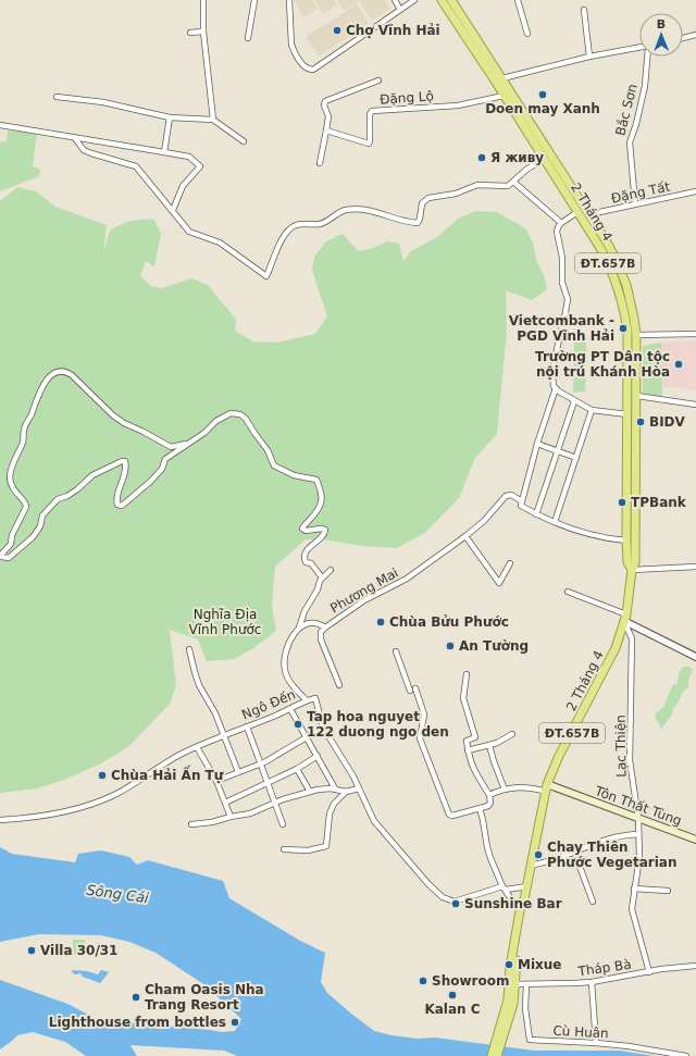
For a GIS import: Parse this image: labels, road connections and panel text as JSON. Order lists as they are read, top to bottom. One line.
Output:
{"streets":{"main road":["2 Tháng 4","ĐT.657B","Tôn Thất Tùng"],"street":["Đặng Lộ","Bắc Sơn","Đặng Tất","Phương Mai","Ngô Đến","Lạc Thiện","Tháp Bà","Cù Huân"]},"crossings":[["Đặng Lộ","2 Tháng 4"],["Bắc Sơn","Đặng Tất"],["Bắc Sơn","2 Tháng 4"],["Đặng Tất","2 Tháng 4"],["2 Tháng 4","ĐT.657B"],["2 Tháng 4","Ngô Đến"],["2 Tháng 4","Lạc Thiện"],["2 Tháng 4","Tôn Thất Tùng"],["2 Tháng 4","Tháp Bà"],["Lạc Thiện","Tôn Thất Tùng"],["Lạc Thiện","Tháp Bà"],["Tháp Bà","Cù Huân"]],"water":["Sông Cái"],"parks":["Nghĩa Địa Vĩnh Phước"],"places":["Chợ Vĩnh Hải","Doen may Xanh","Я живу","Vietcombank - PGD Vĩnh Hải","Trường PT Dân tộc nội trú Khánh Hòa","BIDV","TPBank","Chùa Bửu Phước","An Tường","Tap hoa nguyet 122 duong ngo den","Chùa Hải Ấn Tự","Chay Thiên Phước Vegetarian","Sunshine Bar","Villa 30/31","Mixue","Showroom","Kalan C","Cham Oasis Nha Trang Resort","Lighthouse from bottles"],"north":"top"}
